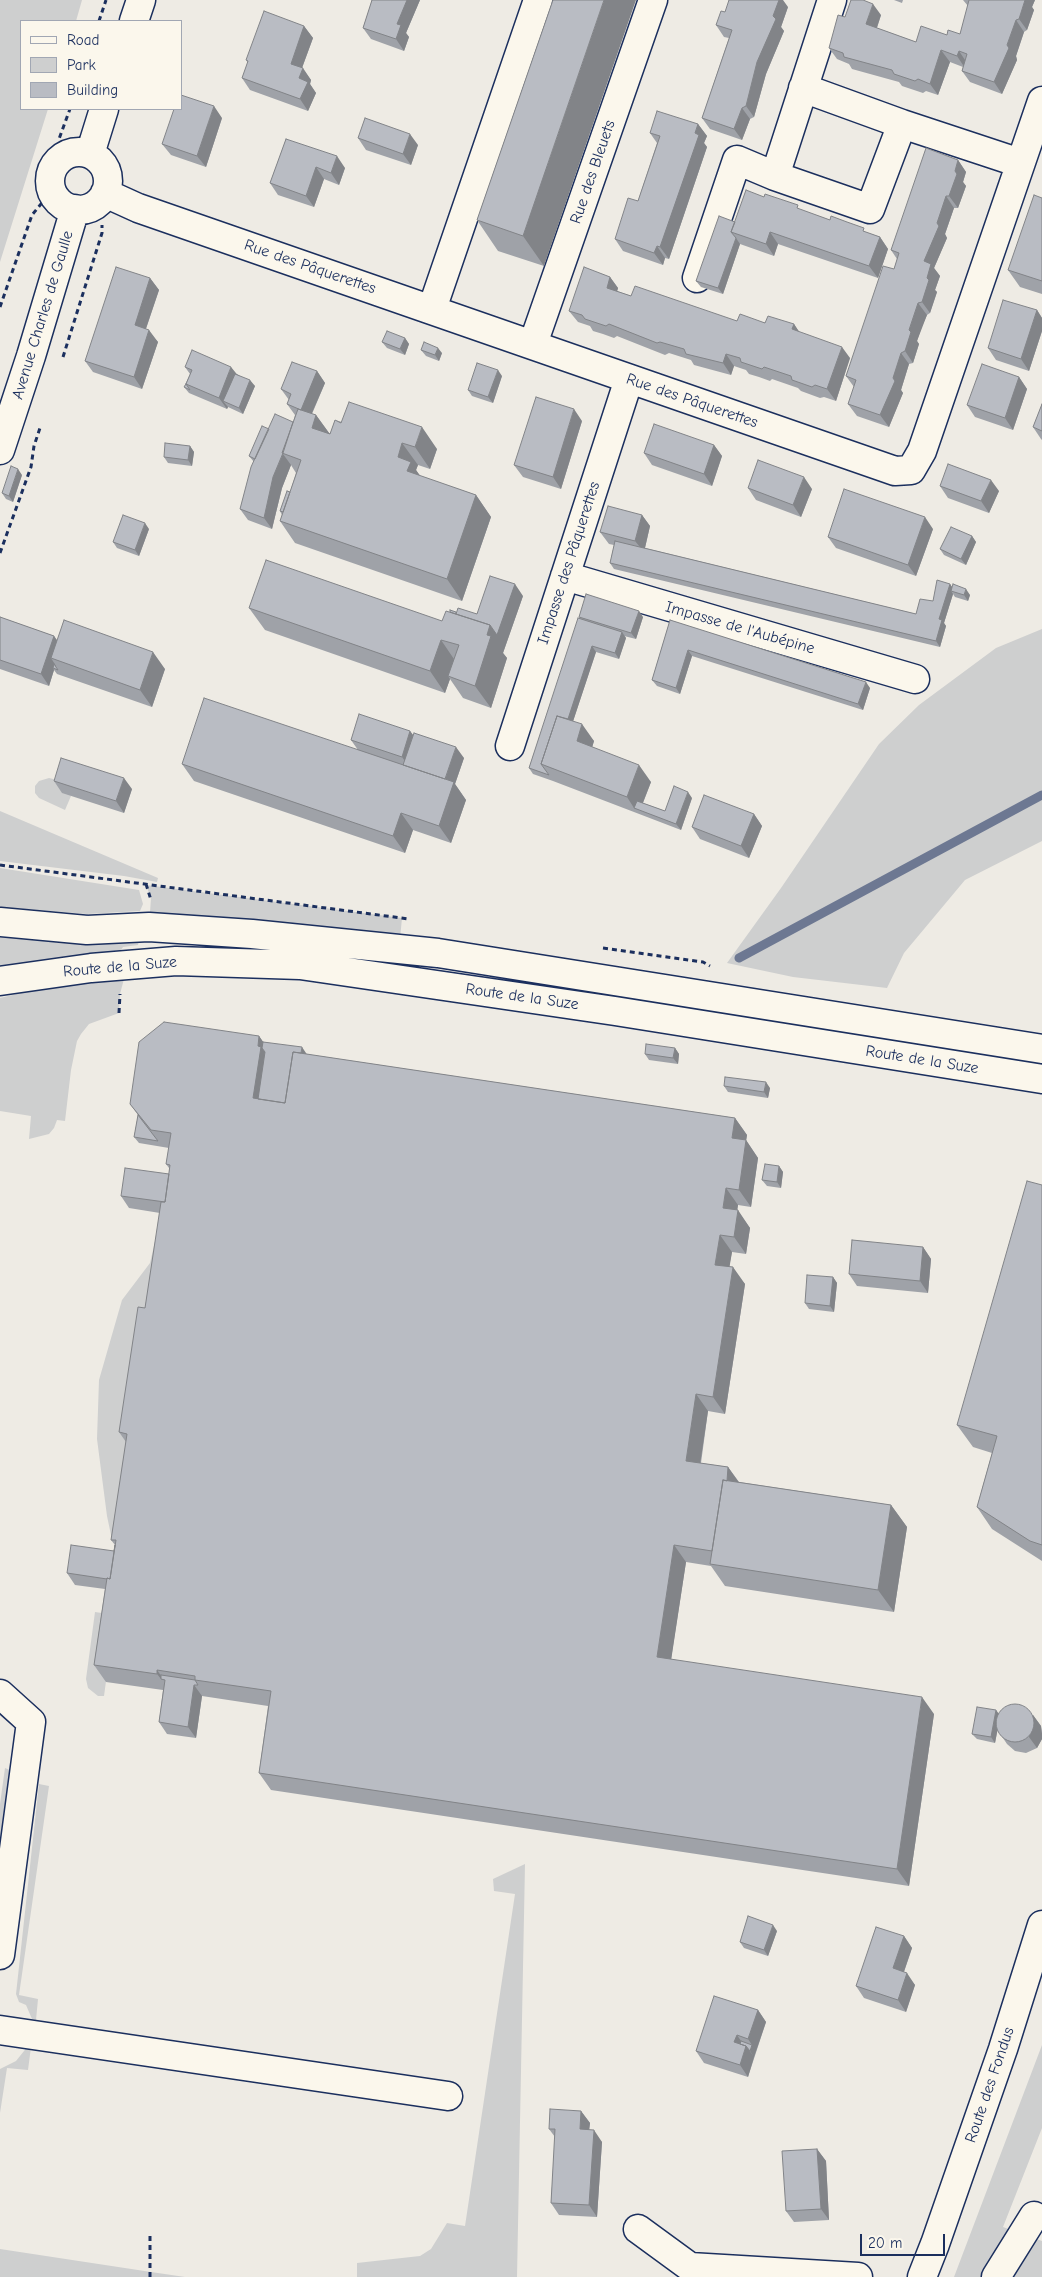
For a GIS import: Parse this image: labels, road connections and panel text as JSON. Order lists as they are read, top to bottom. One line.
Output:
{"streets":{"street":["Rue des Bleuets","Rue des Pâquerettes","Avenue Charles de Gaulle","Impasse des Pâquerettes","Impasse de l'Aubépine","Route de la Suze","Route des Fondus"]},"crossings":[["Rue des Bleuets","Rue des Pâquerettes"],["Rue des Pâquerettes","Avenue Charles de Gaulle"],["Rue des Pâquerettes","Impasse des Pâquerettes"],["Impasse des Pâquerettes","Impasse de l'Aubépine"]],"legend":["Road","Park","Building"],"scale_bar":"20 m"}
